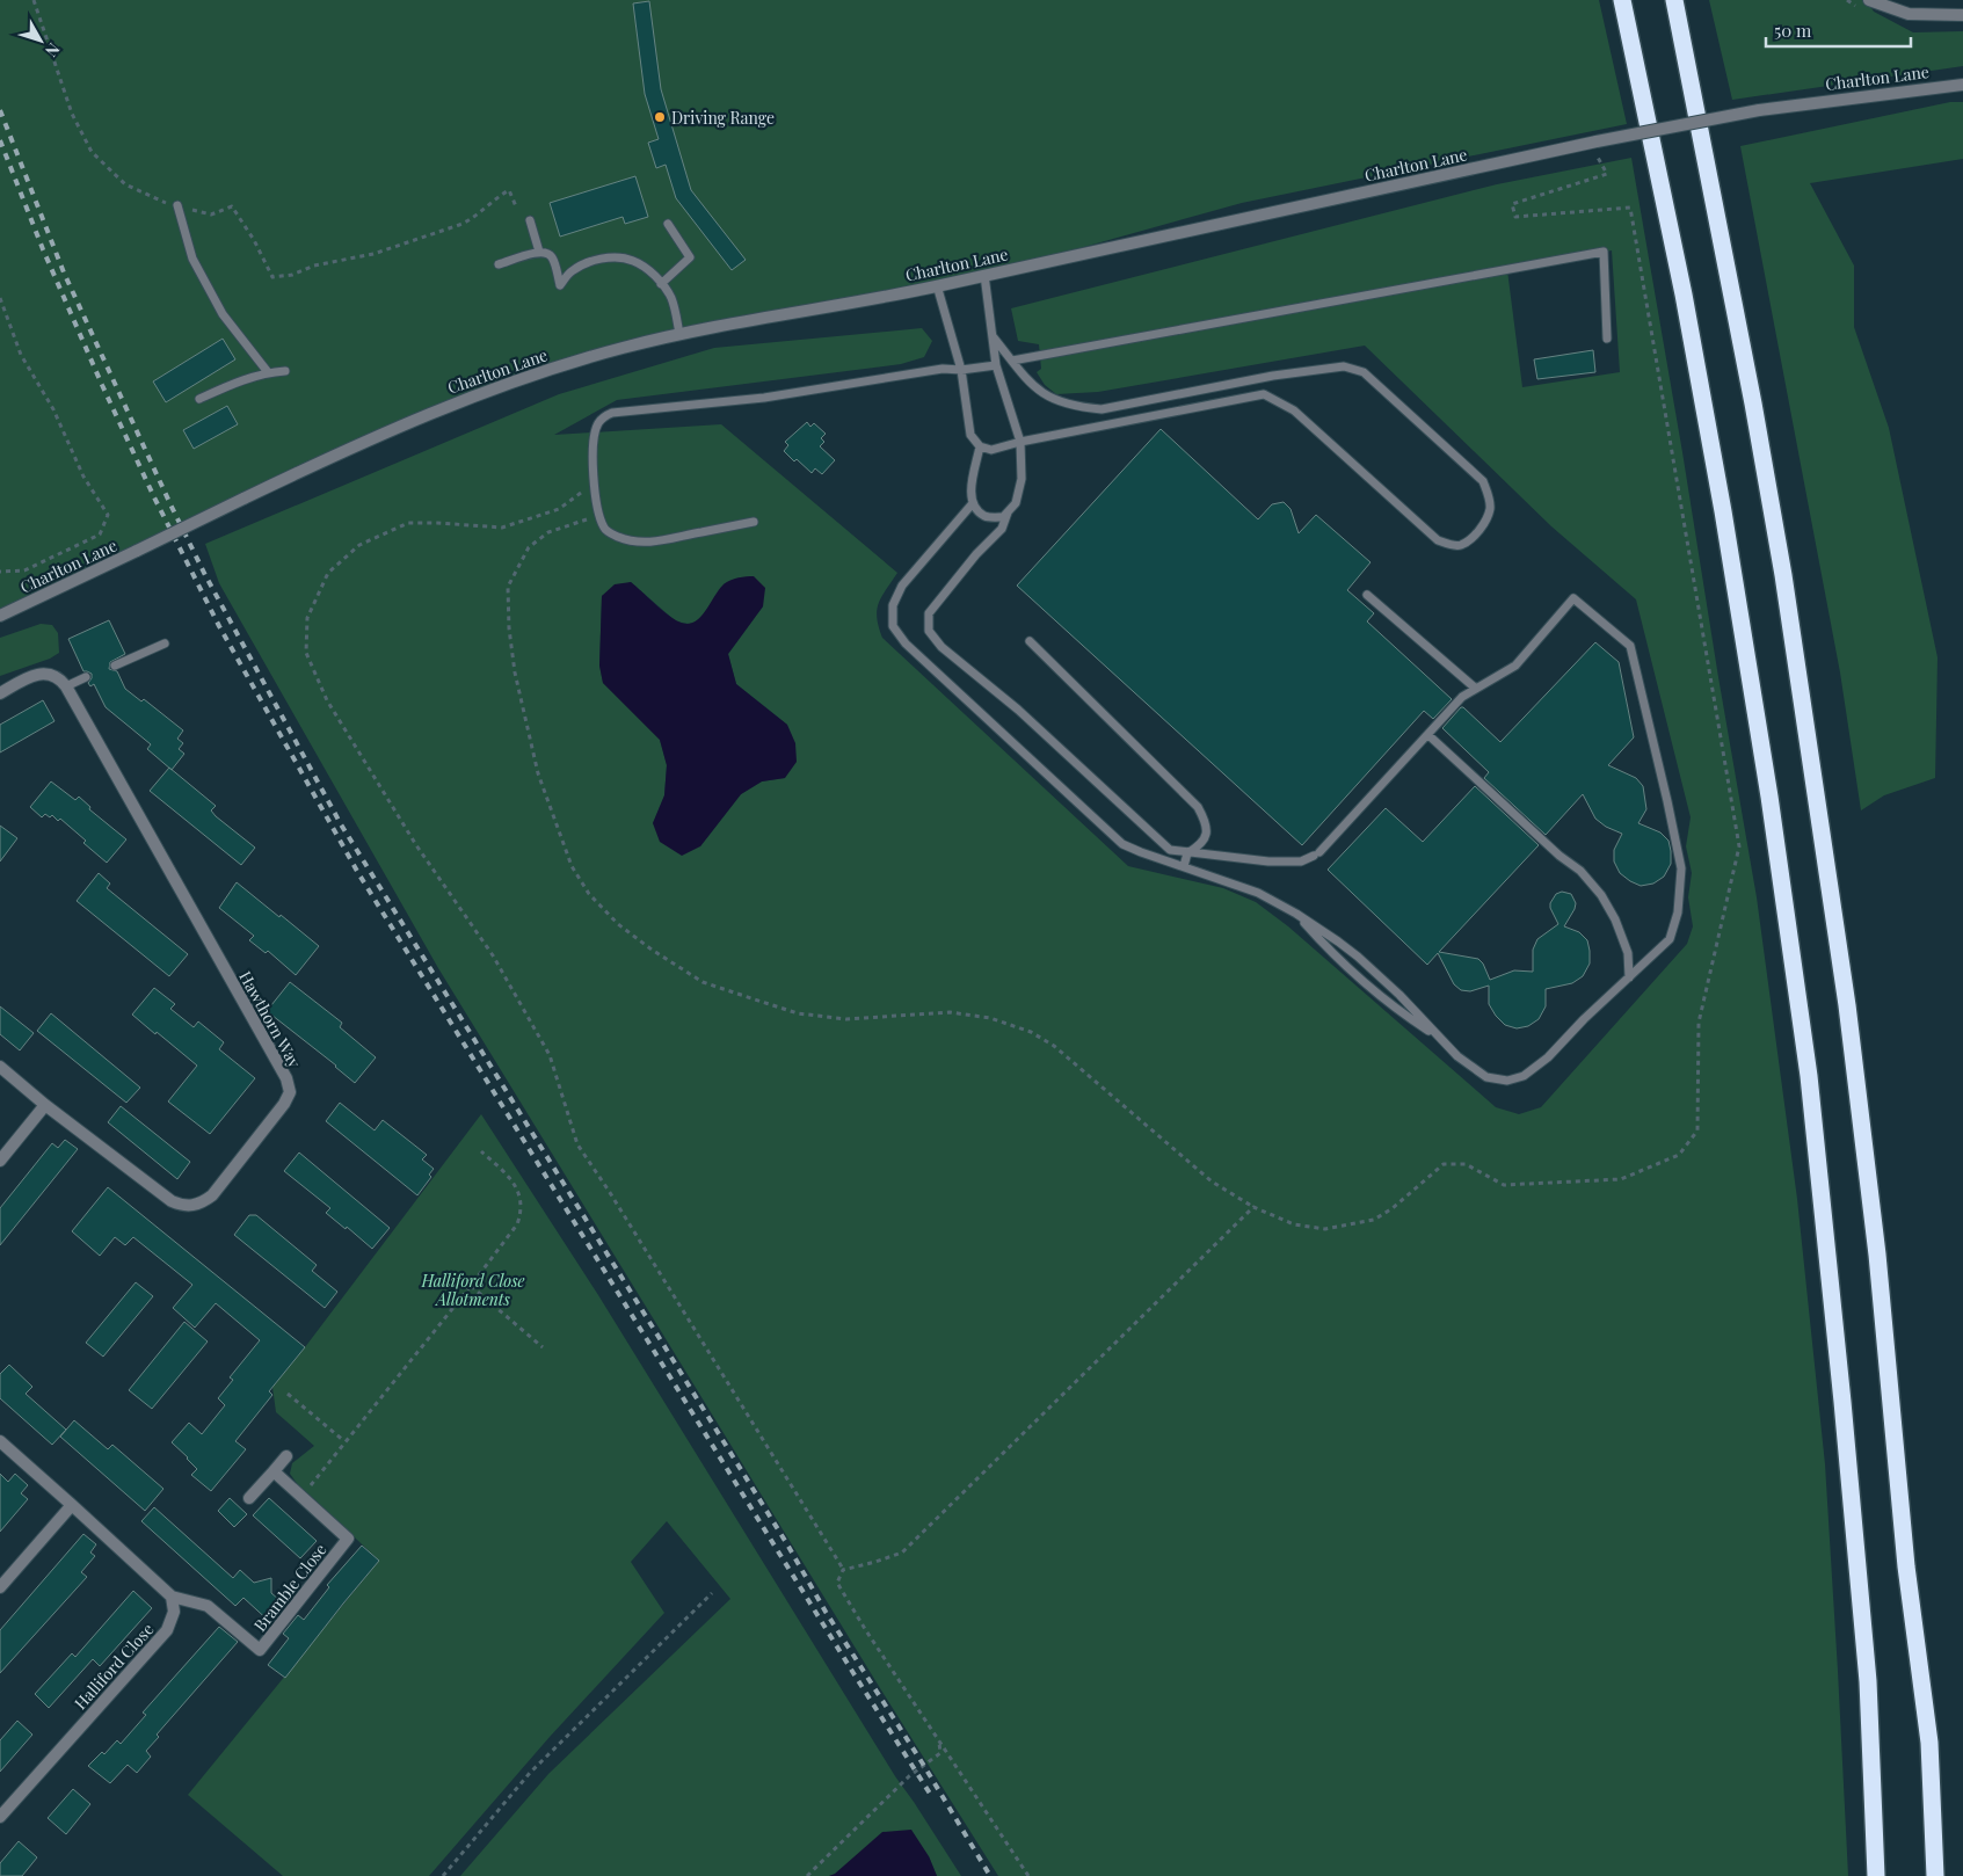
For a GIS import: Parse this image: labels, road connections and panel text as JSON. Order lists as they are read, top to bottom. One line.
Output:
{"streets":{"street":["Charlton Lane","Hawthorn Way","Bramble Close","Halliford Close"]},"crossings":[["Bramble Close","Halliford Close"]],"parks":["Halliford Close Allotments"],"places":["Driving Range"],"scale_bar":"50 m","north":"bottom right"}
